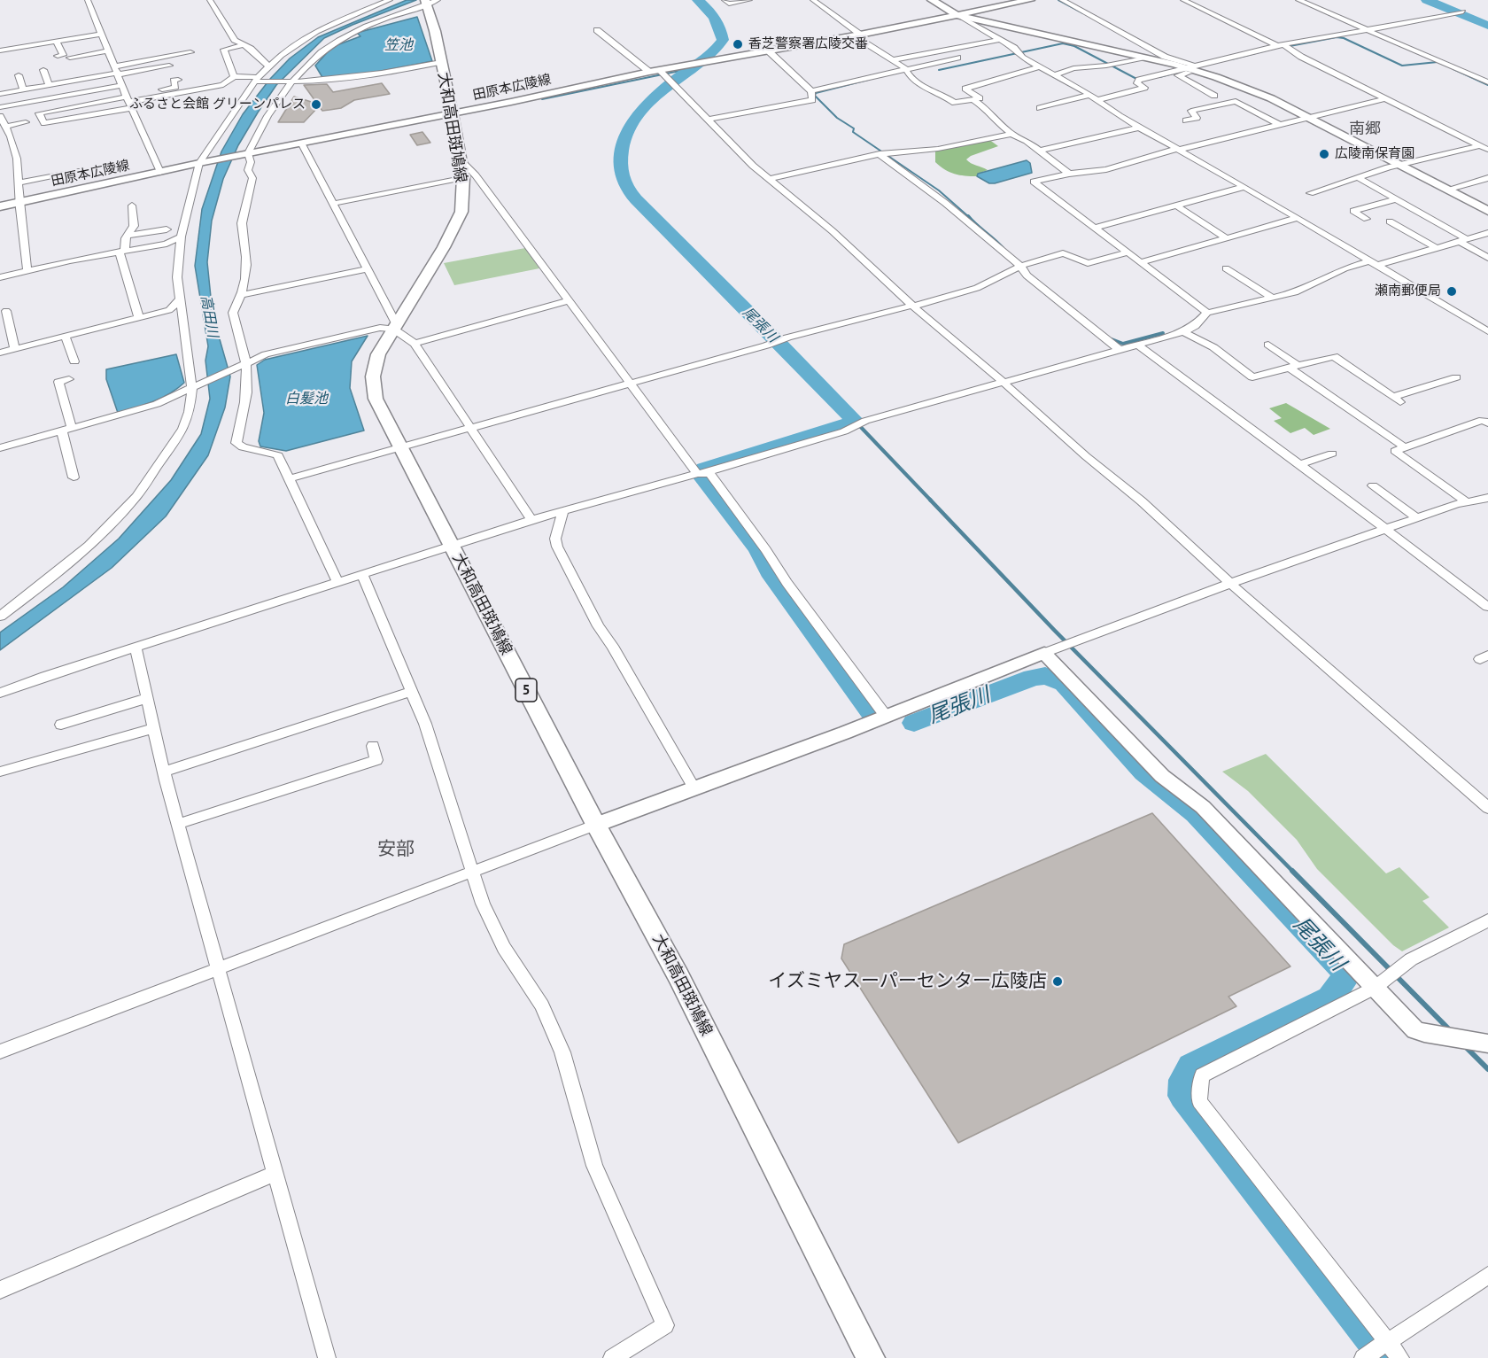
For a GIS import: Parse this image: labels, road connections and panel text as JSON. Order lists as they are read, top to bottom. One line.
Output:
{"streets":{"main road":["大和高田斑鳩線","5"],"street":["田原本広陵線"]},"crossings":[["田原本広陵線","大和高田斑鳩線"]],"districts":["南郷","安部"],"water":["笠池","高田川","尾張川","白髪池"],"places":["香芝警察署広陵交番","ふるさと会館 グリーンパレス","広陵南保育園","瀬南郵便局","イズミヤスーパーセンター広陵店"]}
